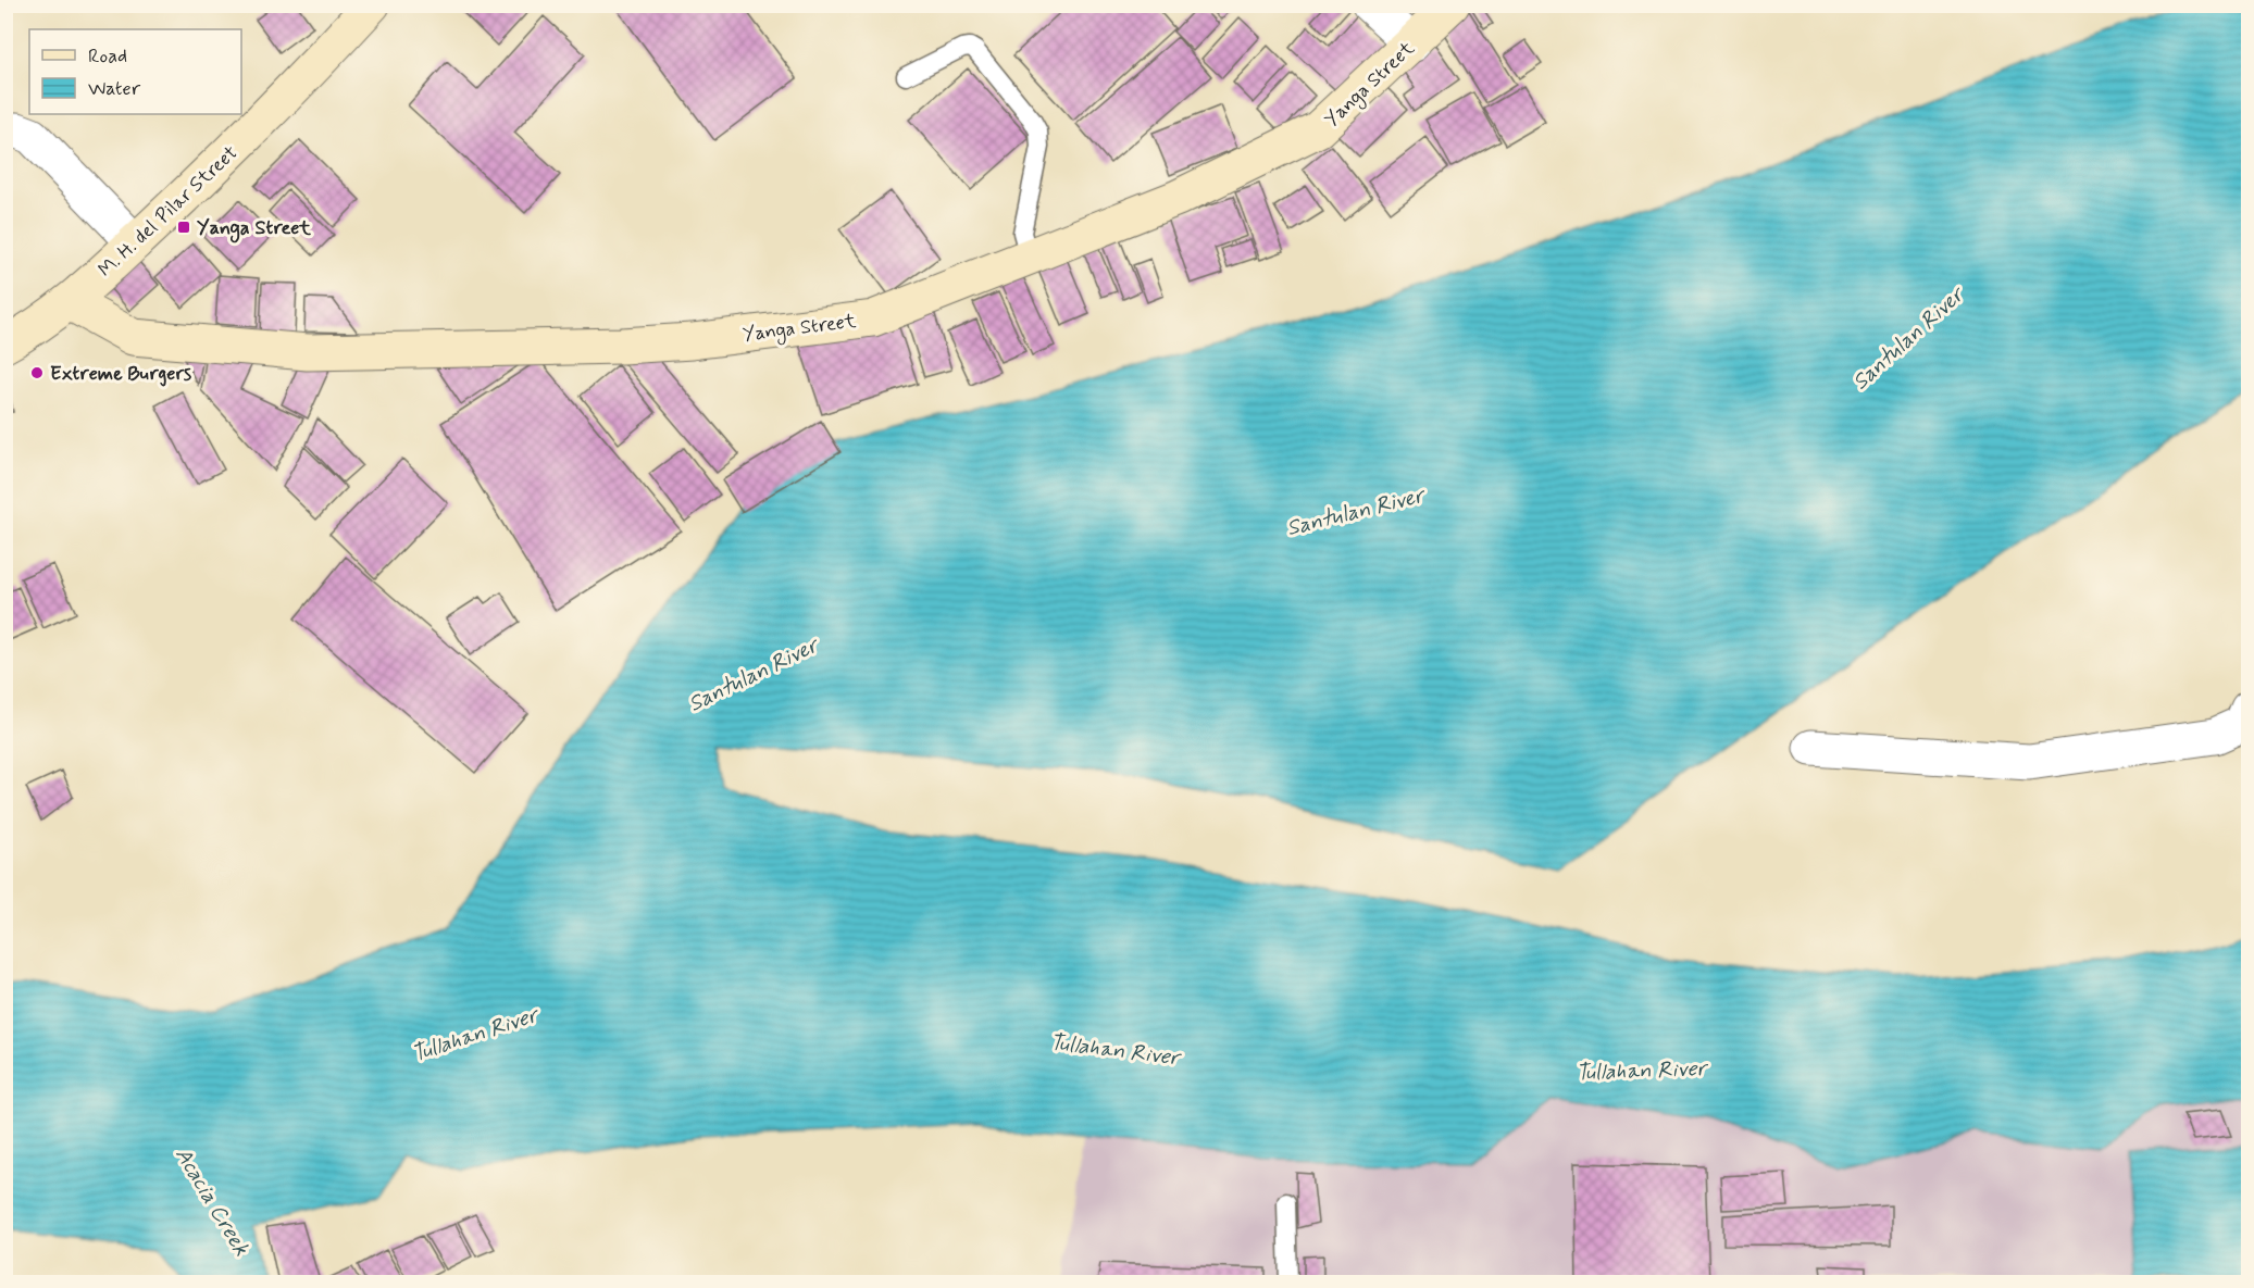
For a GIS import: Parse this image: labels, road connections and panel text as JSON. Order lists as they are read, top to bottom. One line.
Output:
{"streets":{"street":["Yanga Street","M. H. del Pilar Street"]},"crossings":[["Yanga Street","M. H. del Pilar Street"]],"water":["Santulan River","Tullahan River","Acacia Creek"],"places":{"transit":["Yanga Street"],"other":["Extreme Burgers"]},"legend":["Road","Water"]}
